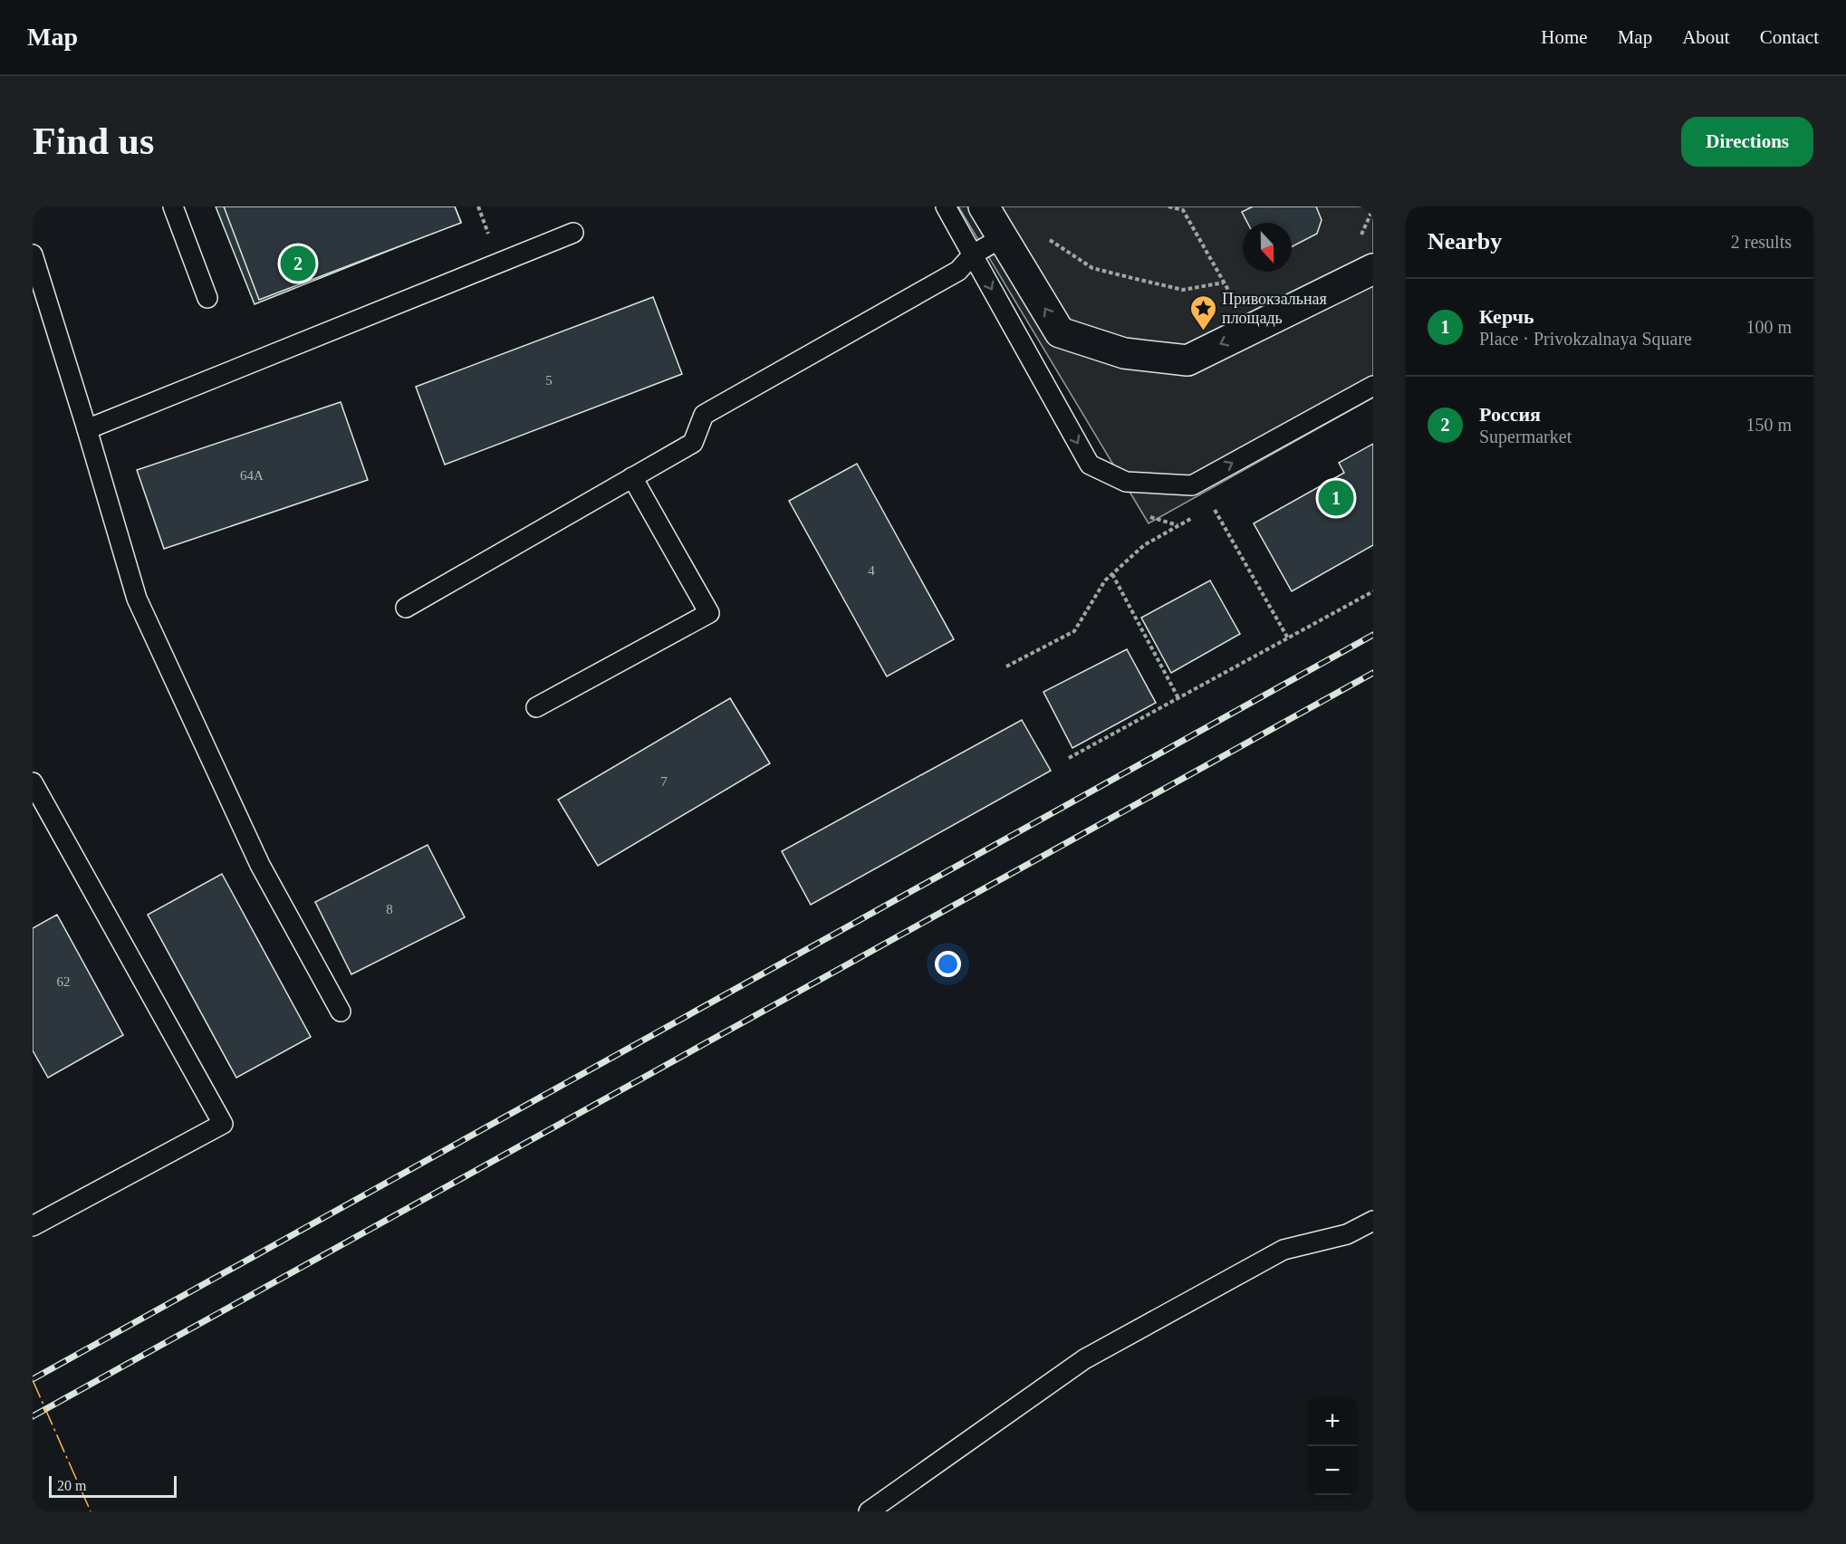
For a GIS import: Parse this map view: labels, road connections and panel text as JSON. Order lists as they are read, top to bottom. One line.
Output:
{"places":{"place":["Привокзальная площадь"]},"house_numbers":["5","64А","4","7","8","62"],"scale_bar":"20 m","north":"bottom","page":{"header":"Map","nav":["Home","Map","About","Contact"],"buttons":"Directions","title":"Find us","heading":["Nearby","2 results"],"pins":["2","1"],"list":[{"mark":"1","name":"Керчь","note":"Place · Privokzalnaya Square","value":"100 m"},{"mark":"2","name":"Россия","note":"Supermarket","value":"150 m"}],"map_buttons":["+","−"],"scale":"20 m"}}
